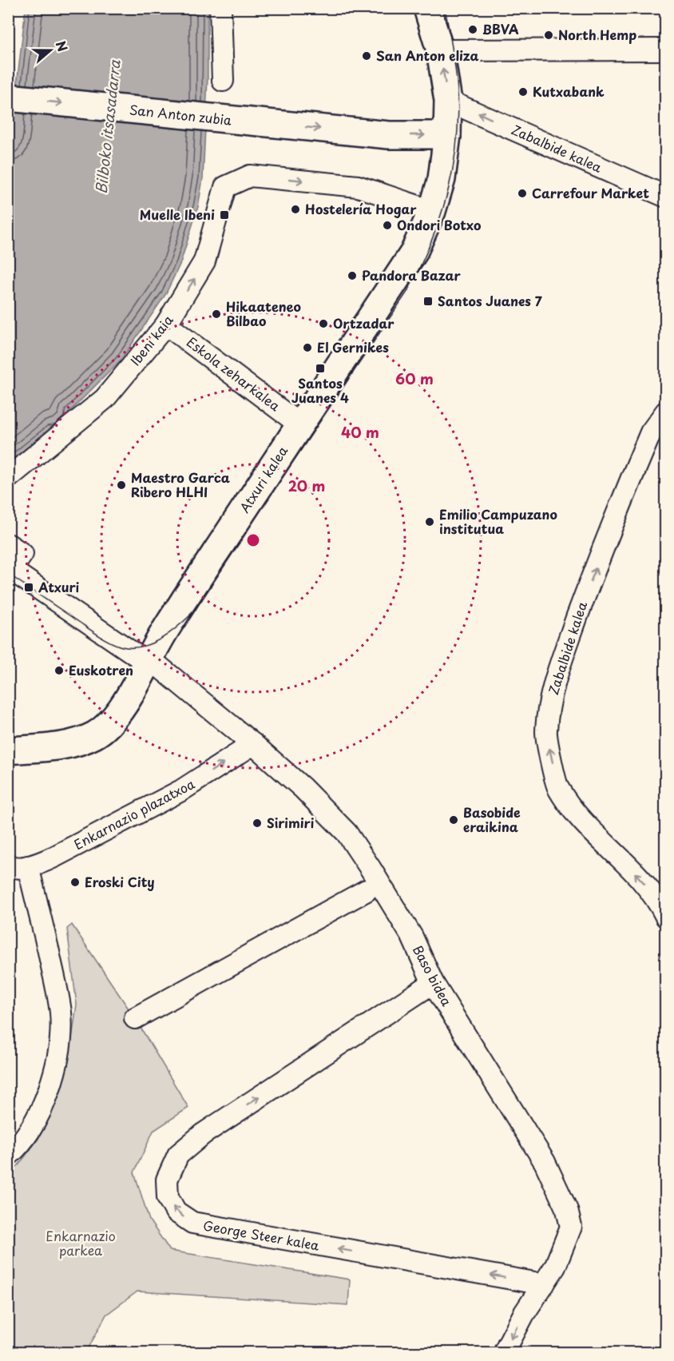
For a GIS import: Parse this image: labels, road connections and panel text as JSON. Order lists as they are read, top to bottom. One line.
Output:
{"streets":{"street":["San Anton zubia","Zabalbide kalea","Ibeni kaia","Eskola zeharkalea","Atxuri kalea","Enkarnazio plazatxoa","Baso bidea","George Steer kalea"]},"crossings":[["San Anton zubia","Atxuri kalea"],["Zabalbide kalea","Atxuri kalea"],["Ibeni kaia","Eskola zeharkalea"],["Ibeni kaia","Atxuri kalea"],["Eskola zeharkalea","Atxuri kalea"],["Atxuri kalea","Baso bidea"],["Enkarnazio plazatxoa","Baso bidea"],["Baso bidea","George Steer kalea"]],"one_way":["San Anton zubia"],"water":["Bilboko itsasadarra"],"parks":["Enkarnazio parkea"],"places":{"other":["BBVA","North Hemp","San Anton eliza","Kutxabank","Carrefour Market","Hostelería Hogar","Ondori Botxo","Pandora Bazar","Hikaateneo Bilbao","Ortzadar","El Gernikes","Maestro Garca Ribero HLHI","Emilio Campuzano institutua","Euskotren","Basobide eraikina","Sirimiri","Eroski City"],"transit":["Muelle Ibeni","Santos Juanes 7","Santos Juanes 4","Atxuri"]},"north":"right","rings":["60 m","40 m","20 m"]}
